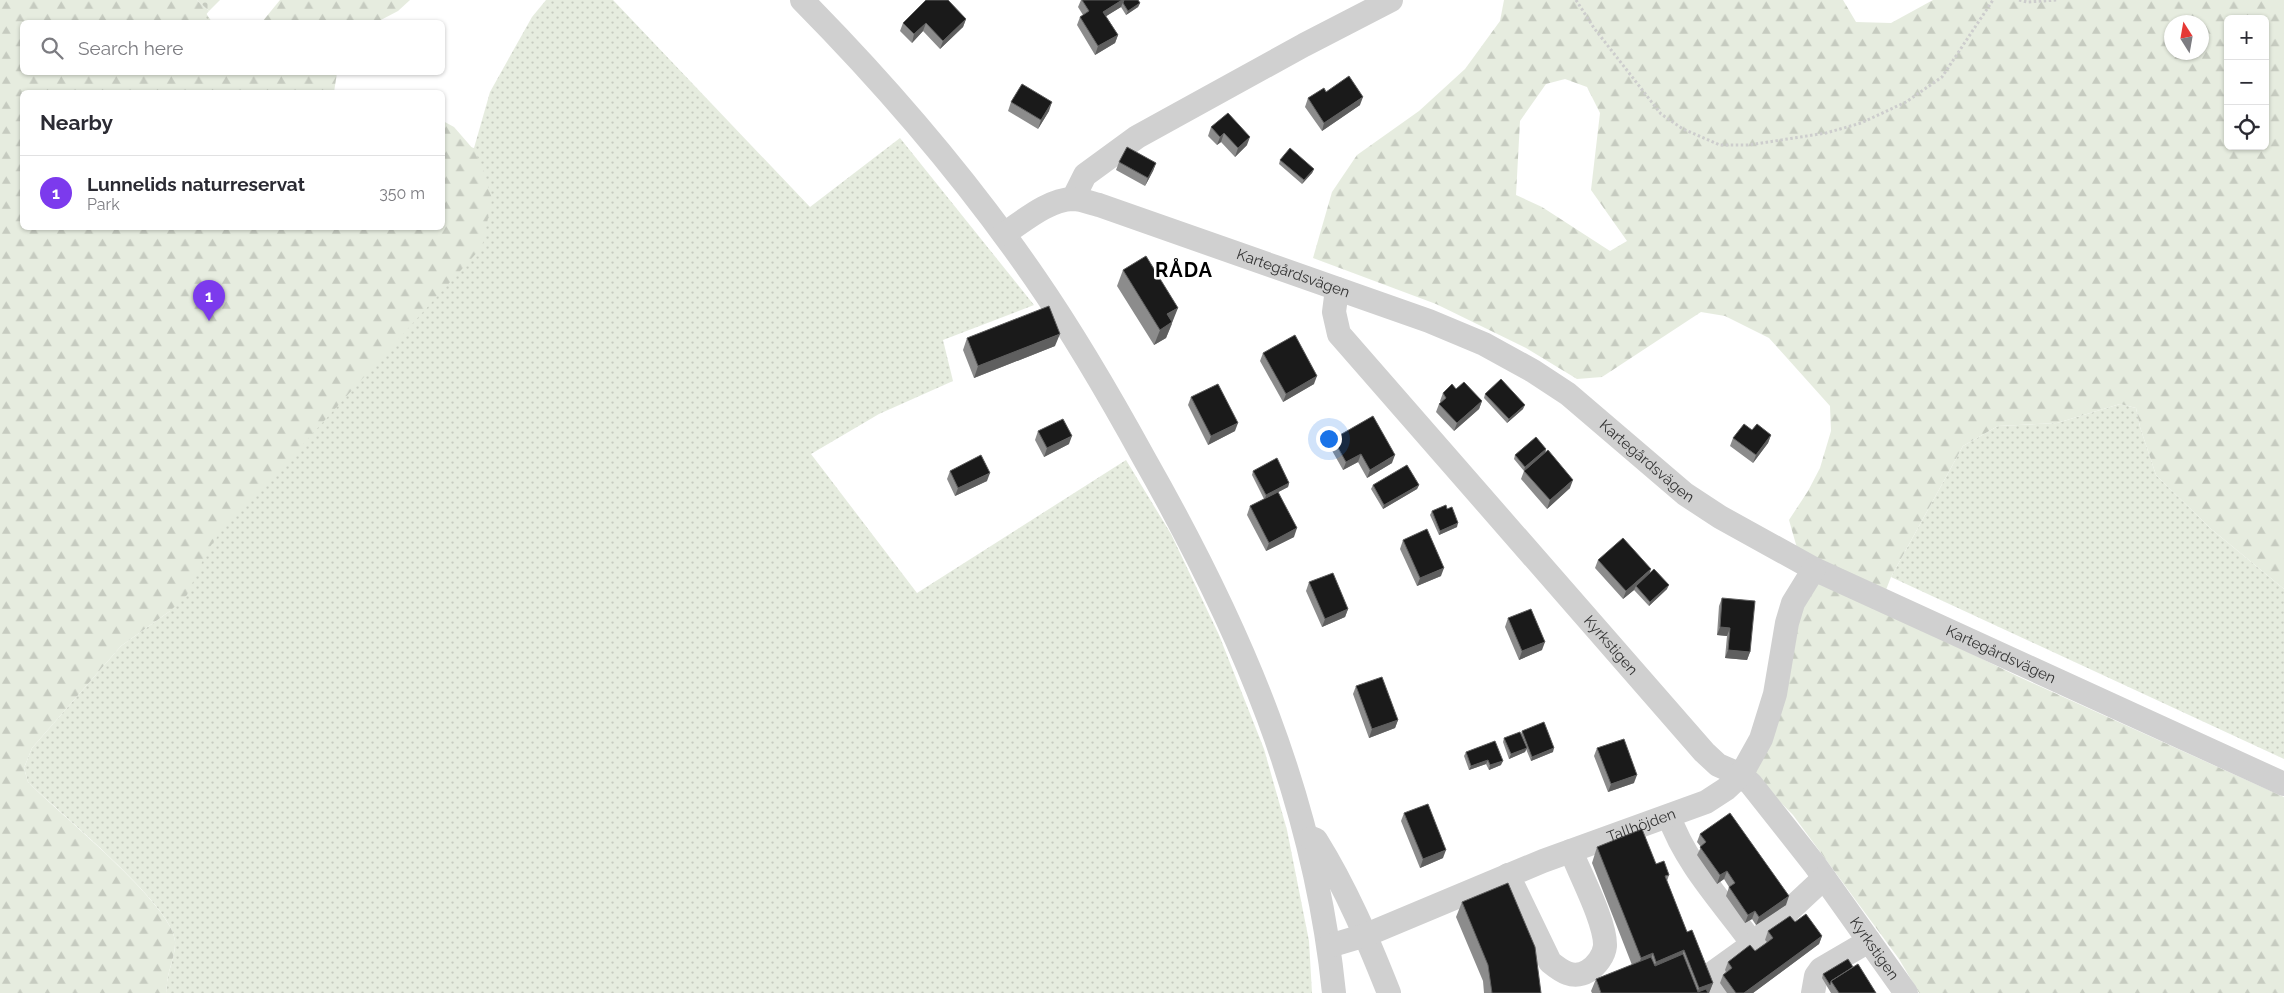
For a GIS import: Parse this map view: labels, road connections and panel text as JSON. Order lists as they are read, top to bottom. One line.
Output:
{"streets":{"street":["Kartegårdsvägen","Kyrkstigen","Tallhöjden"]},"crossings":[["Kartegårdsvägen","Kyrkstigen"],["Kartegårdsvägen","Tallhöjden"],["Kyrkstigen","Tallhöjden"]],"districts":["RÅDA"],"north":"top","page":{"map_buttons":["+","−"],"search":"Search here","heading":"Nearby","list":[{"mark":"1","name":"Lunnelids naturreservat","note":"Park","value":"350 m"}],"pins":"1"}}
